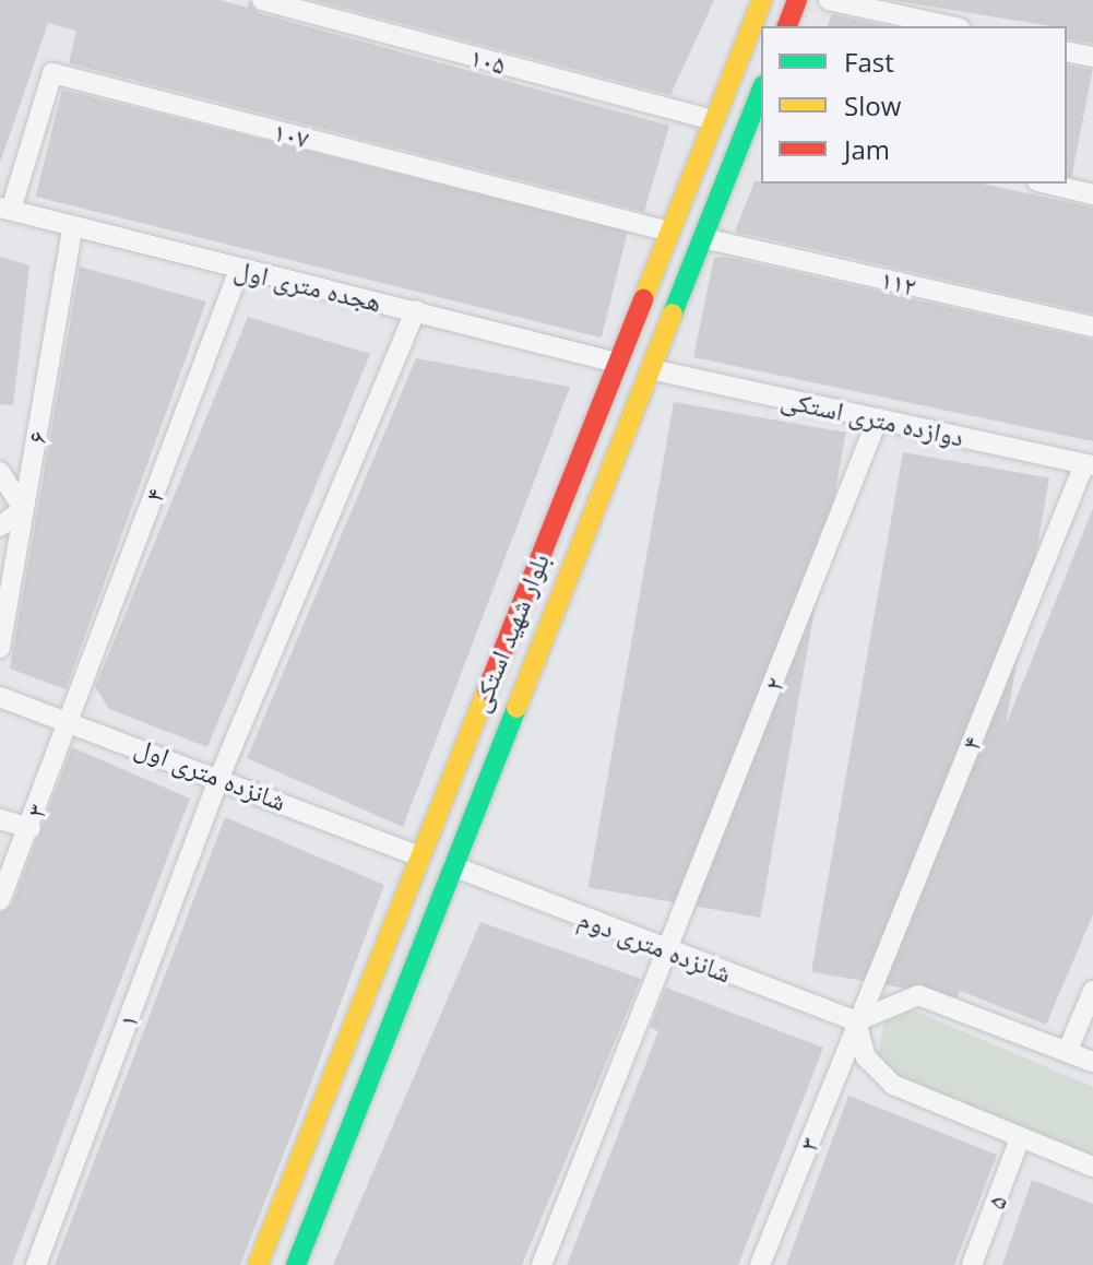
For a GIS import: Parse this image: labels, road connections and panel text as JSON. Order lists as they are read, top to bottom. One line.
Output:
{"streets":{"main road":["بلوار شهید استکی"],"street":["۱۰۵","۱۰۷","۱۱۲","هجده متری اول","دوازده متری استکی","۶","۴","۲","شانزده متری اول","۳","شانزده متری دوم","۱","۵"]},"crossings":[["۱۰۵","بلوار شهید استکی"],["۱۰۷","هجده متری اول"],["۱۰۷","بلوار شهید استکی"],["۱۱۲","بلوار شهید استکی"],["هجده متری اول","۶"],["هجده متری اول","۴"],["هجده متری اول","بلوار شهید استکی"],["دوازده متری استکی","۴"],["دوازده متری استکی","بلوار شهید استکی"],["دوازده متری استکی","۲"],["۴","شانزده متری اول"],["۴","۳"],["۴","شانزده متری دوم"],["بلوار شهید استکی","شانزده متری اول"],["بلوار شهید استکی","شانزده متری دوم"],["۲","شانزده متری دوم"],["شانزده متری اول","۳"],["شانزده متری اول","۱"],["۳","شانزده متری دوم"]],"legend":["Fast","Slow","Jam"]}
